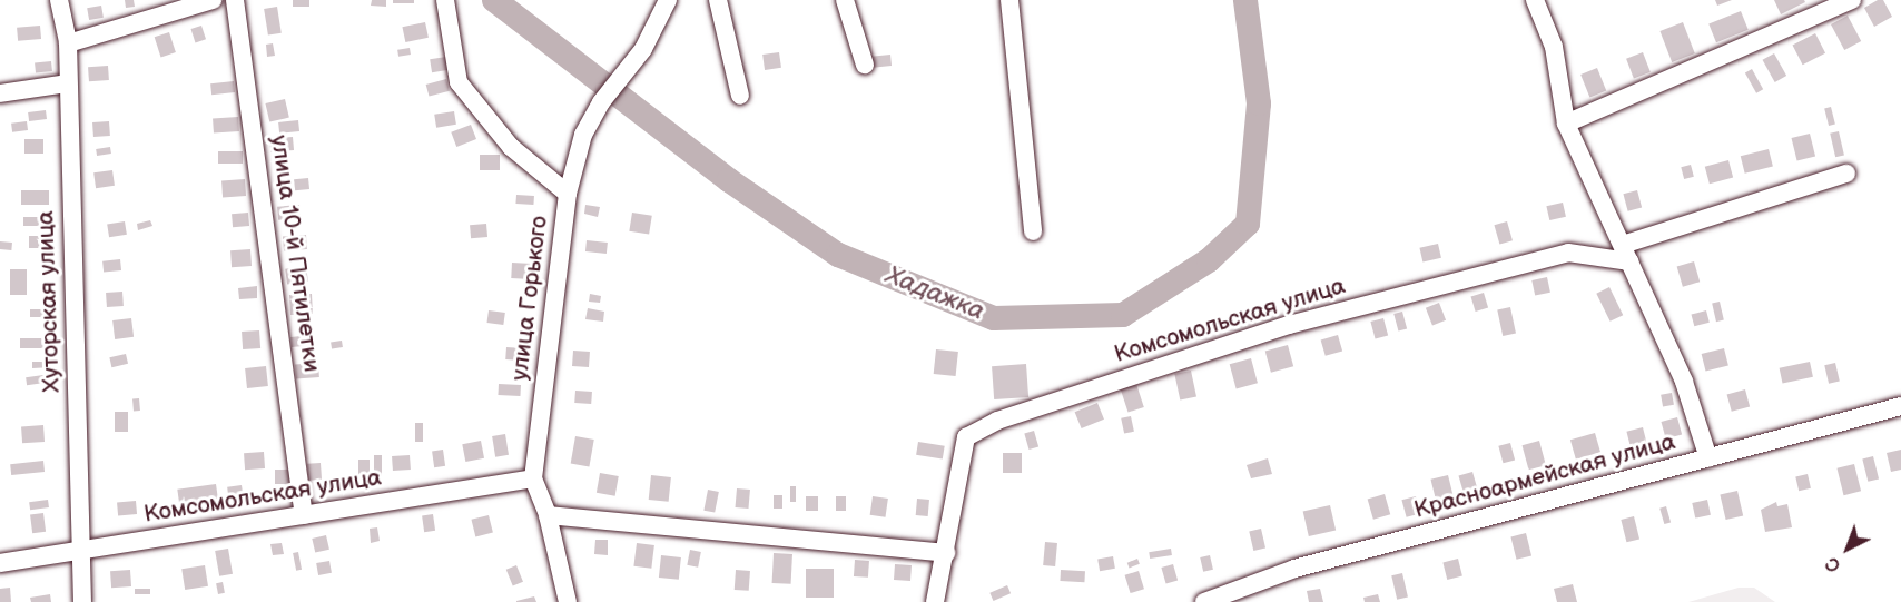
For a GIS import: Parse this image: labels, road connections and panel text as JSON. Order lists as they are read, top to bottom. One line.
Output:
{"streets":{"street":["улица 10-й Пятилетки","улица Горького","Хуторская улица","Комсомольская улица","Красноармейская улица"]},"crossings":[["улица 10-й Пятилетки","Комсомольская улица"],["улица Горького","Комсомольская улица"],["Хуторская улица","Комсомольская улица"]],"water":["Хадажка"],"north":"bottom left"}
